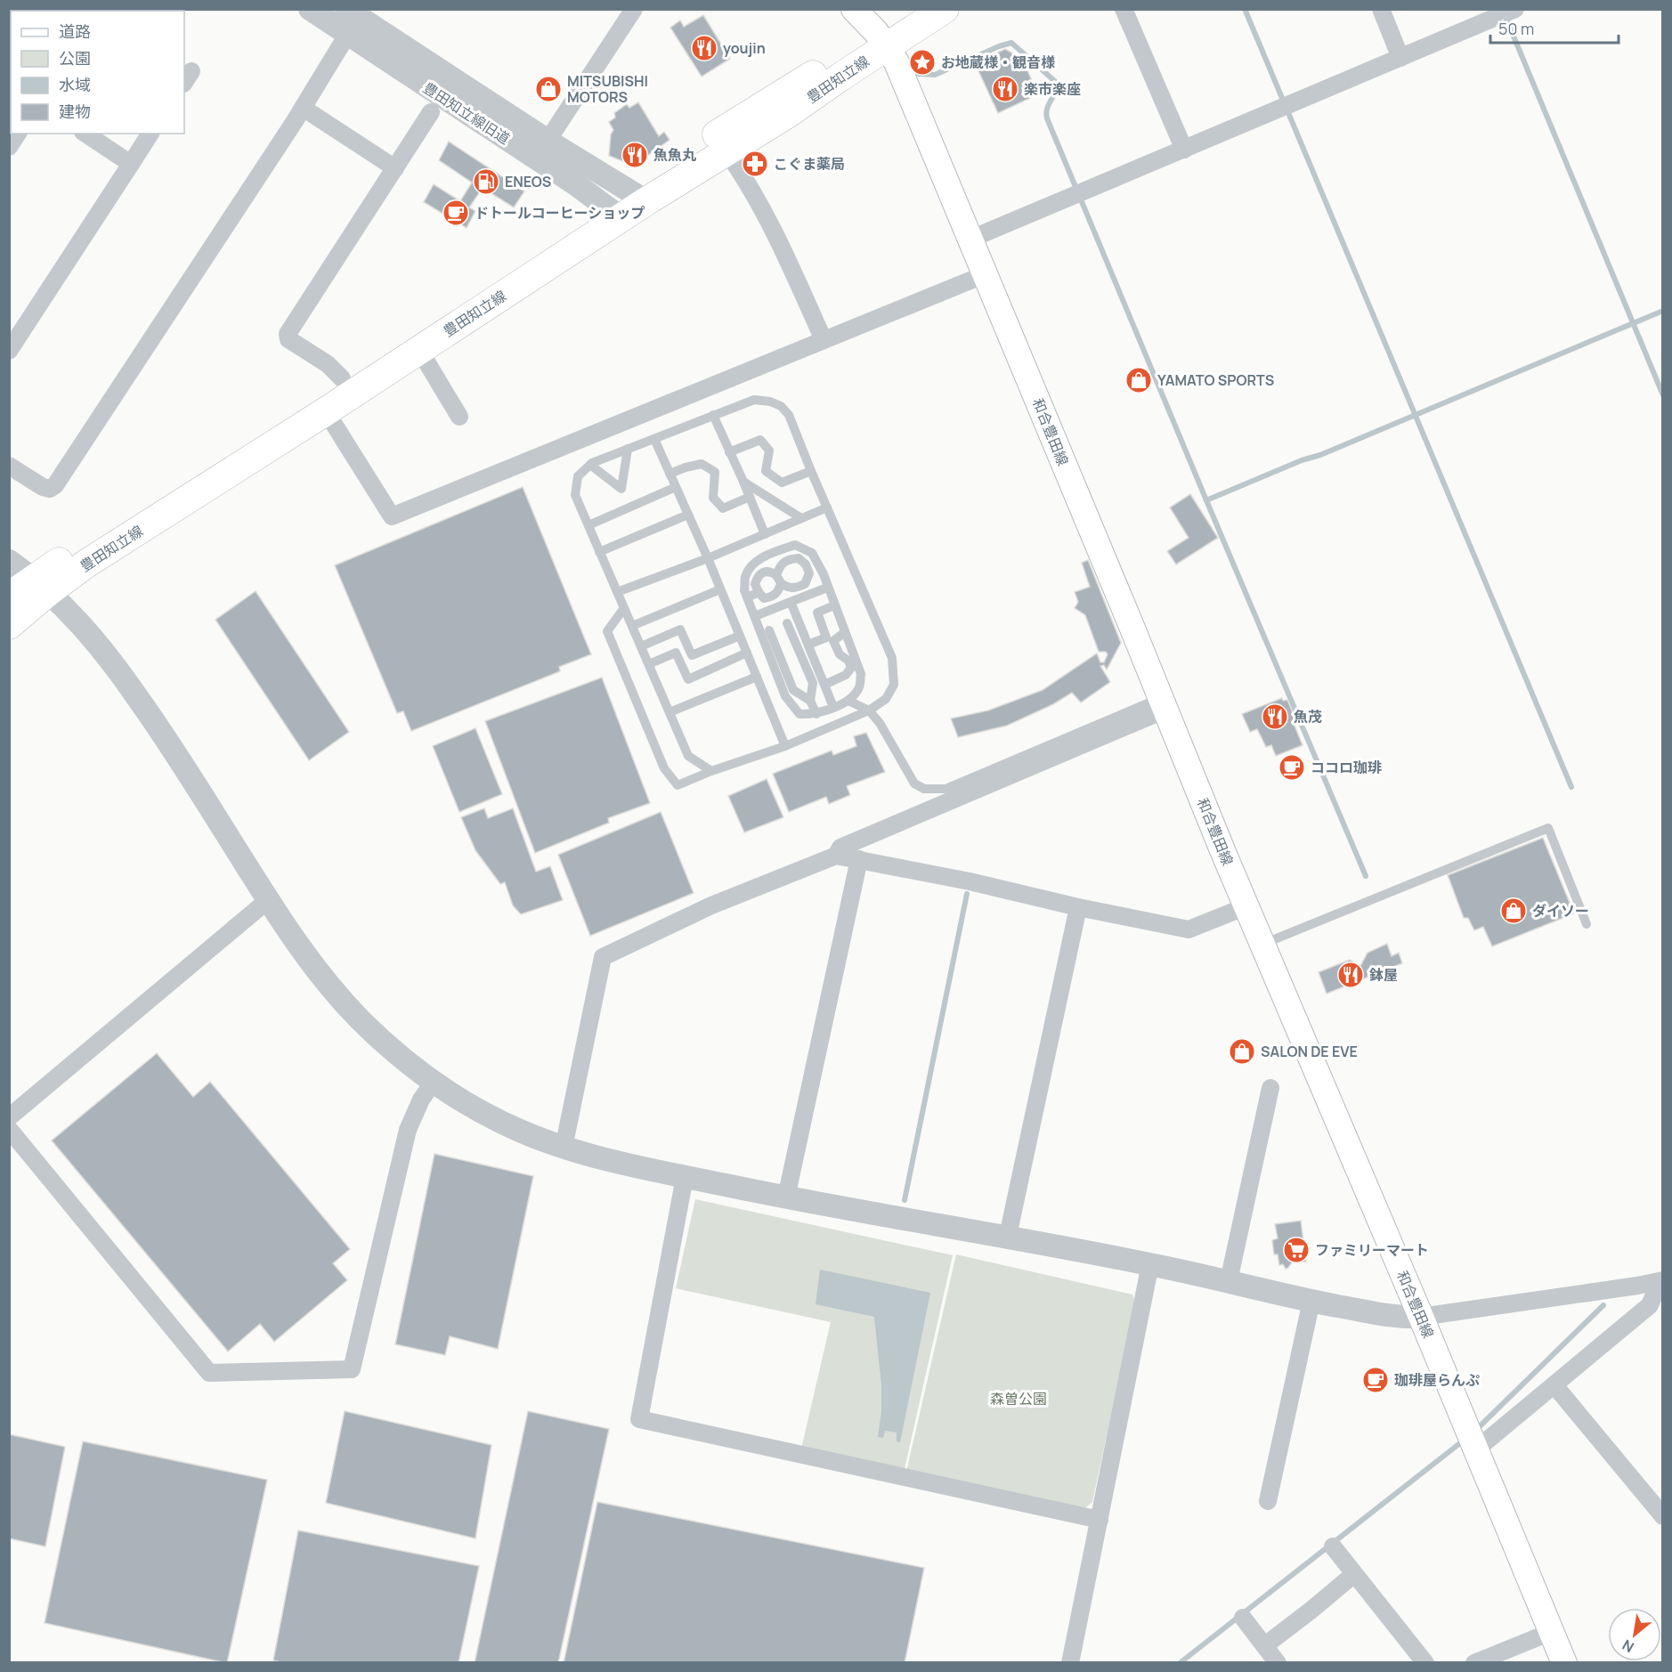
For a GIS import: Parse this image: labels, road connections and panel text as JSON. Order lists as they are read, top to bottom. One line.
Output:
{"streets":{"main road":["豊田知立線","和合豊田線"],"street":["豊田知立線旧道"]},"crossings":[["豊田知立線","豊田知立線旧道"],["豊田知立線","和合豊田線"]],"parks":["森曽公園"],"places":{"restaurant":["youjin","楽市楽座","魚魚丸","魚茂","鉢屋"],"place":["お地蔵様・観音様"],"shop":["MITSUBISHI MOTORS","YAMATO SPORTS","ダイソー","SALON DE EVE"],"pharmacy":["こぐま薬局"],"fuel station":["ENEOS"],"cafe":["ドトールコーヒーショップ","ココロ珈琲","珈琲屋らんぷ"],"supermarket":["ファミリーマート"]},"legend":["道路","公園","水域","建物"],"scale_bar":"50 m","north":"bottom left"}
